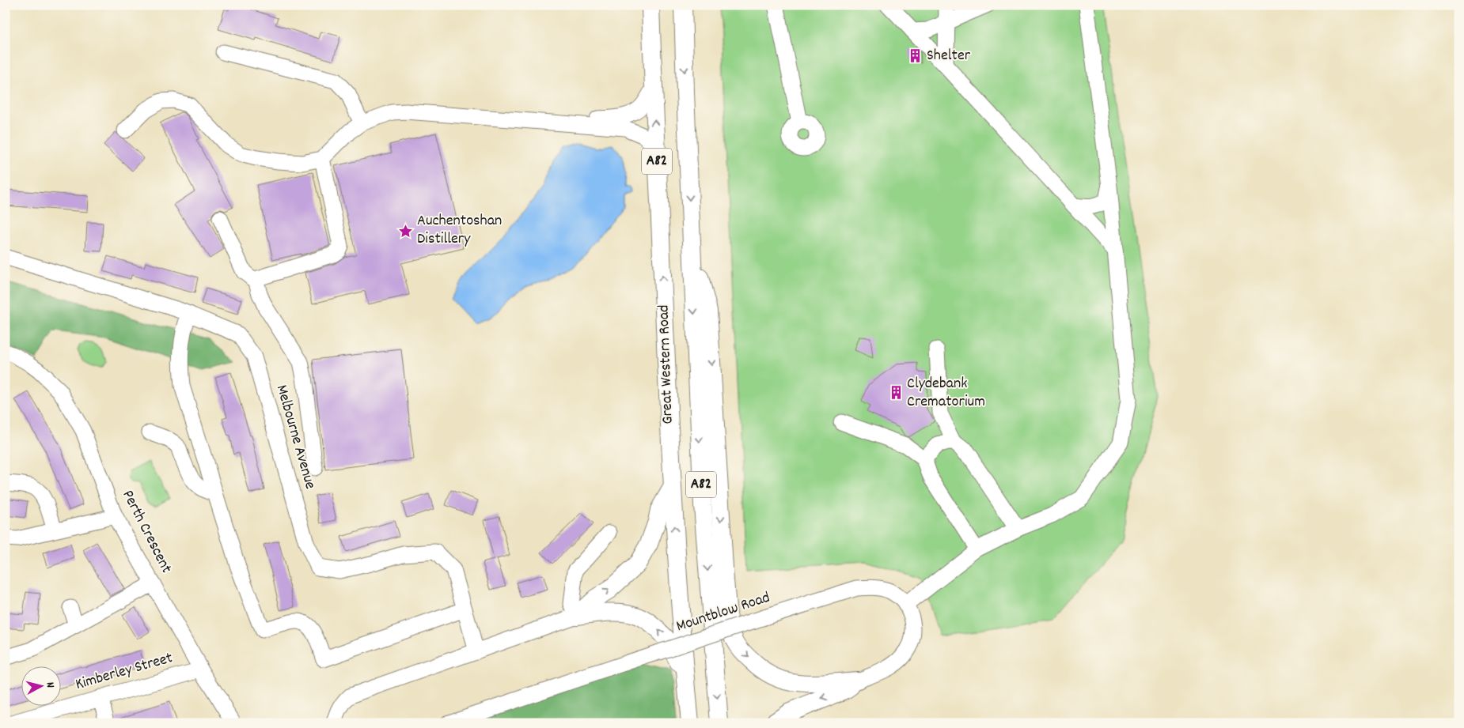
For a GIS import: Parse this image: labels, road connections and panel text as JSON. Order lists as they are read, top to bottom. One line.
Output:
{"streets":{"main road":["A82","Great Western Road"],"street":["Melbourne Avenue","Perth Crescent","Mountblow Road","Kimberley Street"]},"crossings":[["A82","Great Western Road"],["Perth Crescent","Kimberley Street"]],"places":{"building":["Shelter","Clydebank Crematorium"],"place":["Auchentoshan Distillery"]},"north":"right"}
